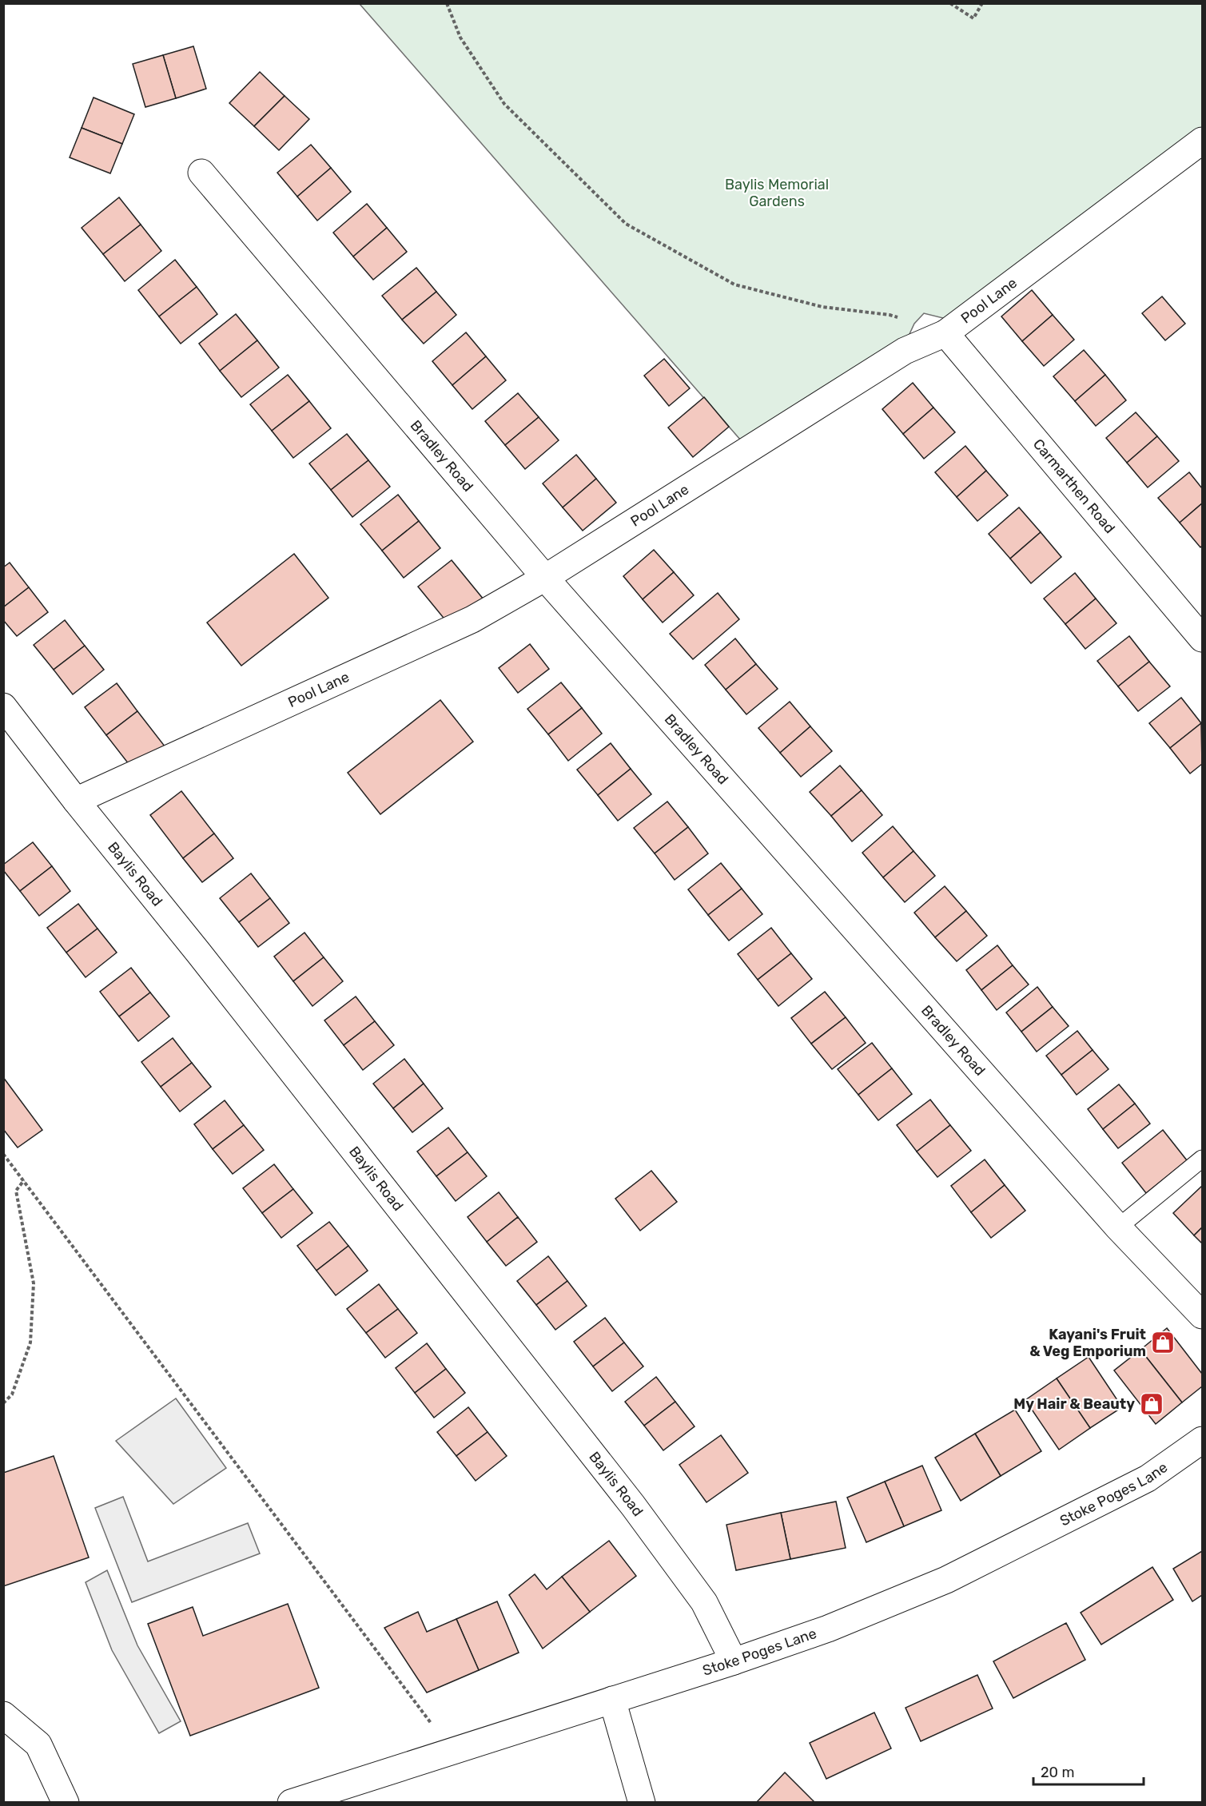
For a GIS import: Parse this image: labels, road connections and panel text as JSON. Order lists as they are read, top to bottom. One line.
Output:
{"streets":{"street":["Pool Lane","Bradley Road","Carmarthen Road","Baylis Road","Stoke Poges Lane"]},"crossings":[["Pool Lane","Bradley Road"],["Pool Lane","Carmarthen Road"],["Pool Lane","Baylis Road"],["Baylis Road","Stoke Poges Lane"]],"parks":["Baylis Memorial Gardens"],"places":{"shop":["Kayani's Fruit & Veg Emporium","My Hair & Beauty"]},"scale_bar":"20 m"}
